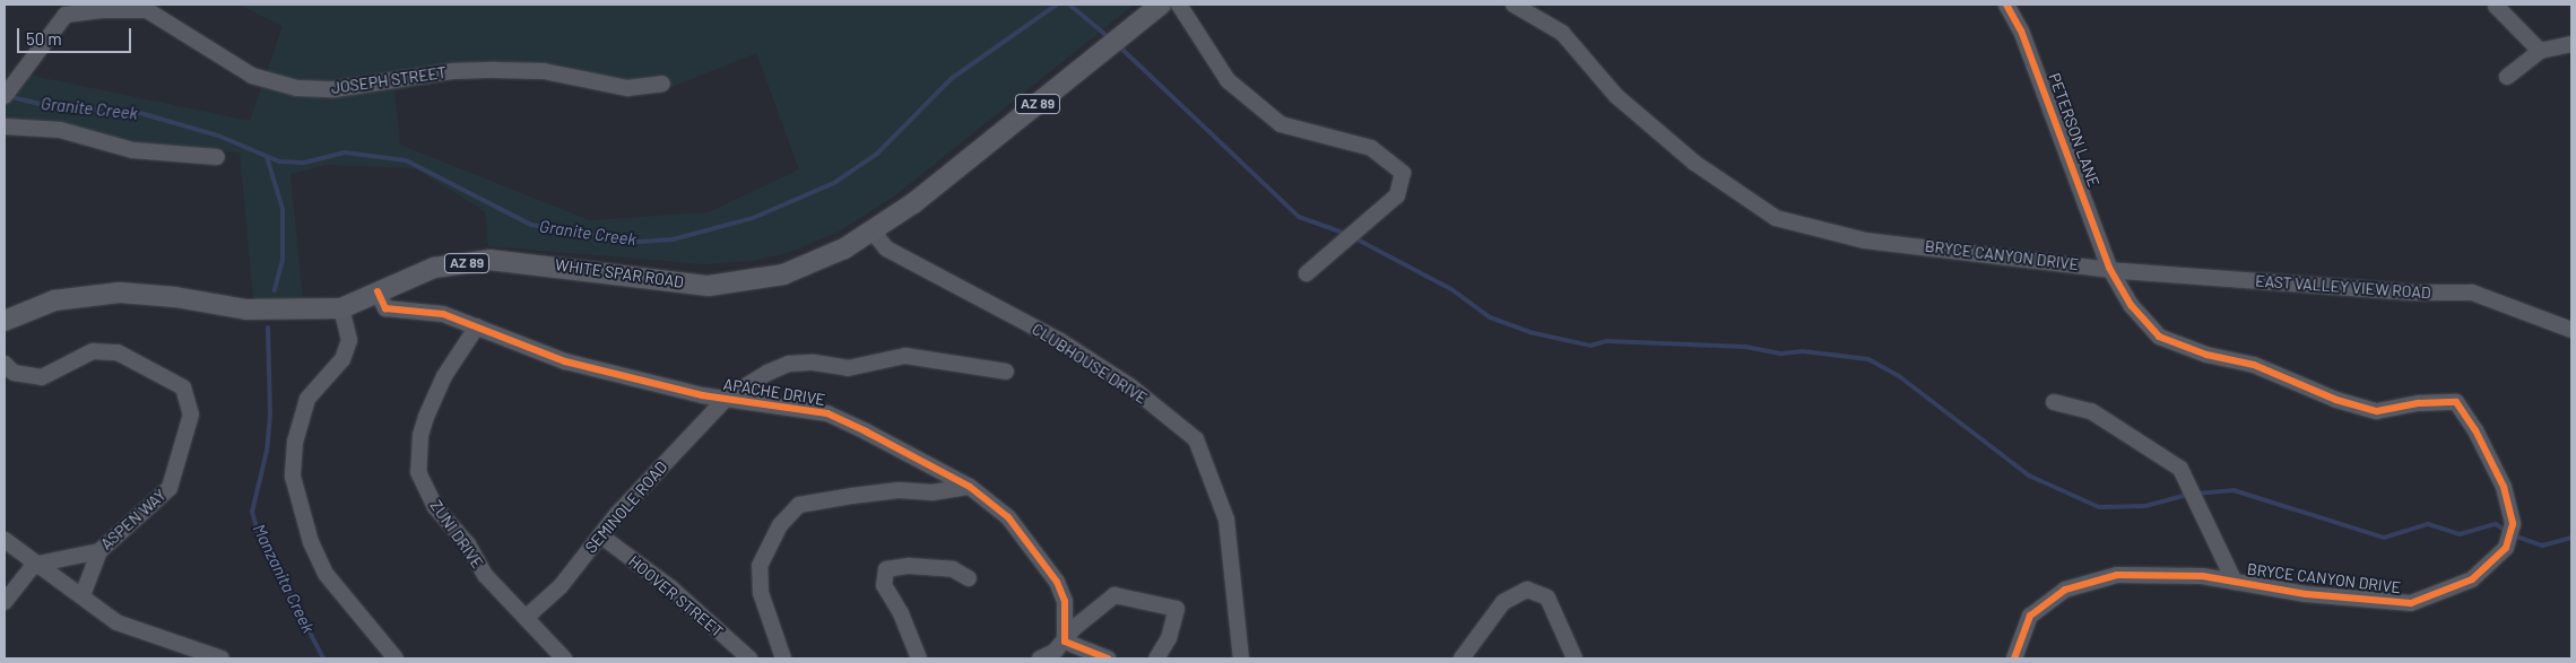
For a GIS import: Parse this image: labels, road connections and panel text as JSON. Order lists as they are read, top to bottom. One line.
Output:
{"streets":{"main road":["AZ 89","WHITE SPAR ROAD"],"street":["JOSEPH STREET","PETERSON LANE","BRYCE CANYON DRIVE","EAST VALLEY VIEW ROAD","CLUBHOUSE DRIVE","APACHE DRIVE","SEMINOLE ROAD","ASPEN WAY","ZUNI DRIVE","HOOVER STREET"]},"crossings":[["PETERSON LANE","BRYCE CANYON DRIVE"],["PETERSON LANE","EAST VALLEY VIEW ROAD"],["BRYCE CANYON DRIVE","EAST VALLEY VIEW ROAD"],["WHITE SPAR ROAD","CLUBHOUSE DRIVE"],["WHITE SPAR ROAD","APACHE DRIVE"],["APACHE DRIVE","SEMINOLE ROAD"],["APACHE DRIVE","ZUNI DRIVE"],["SEMINOLE ROAD","ZUNI DRIVE"],["SEMINOLE ROAD","HOOVER STREET"]],"water":["Granite Creek","Manzanita Creek"],"scale_bar":"50 m"}
